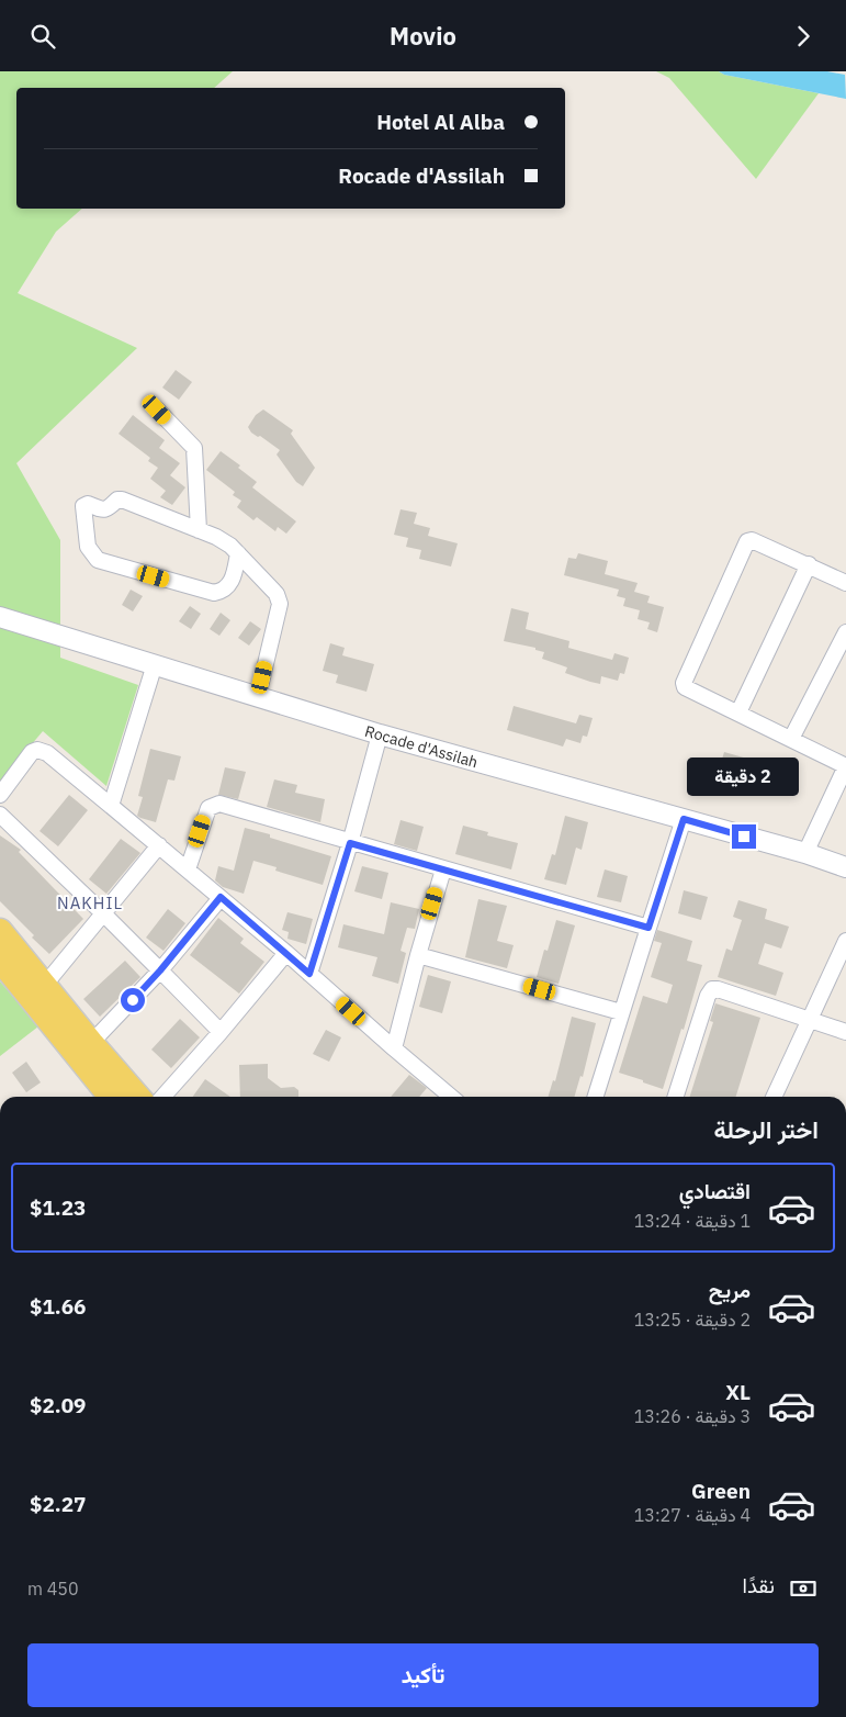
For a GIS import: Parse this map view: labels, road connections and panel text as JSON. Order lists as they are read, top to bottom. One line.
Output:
{"streets":{"street":["Rocade d'Assilah"]},"districts":["NAKHIL"],"page":{"header":"Movio","banner":["Hotel Al Alba","Rocade d'Assilah"],"bubble":"2 دقيقة","heading":"اختر الرحلة","list":[{"name":"اقتصادي","note":"1 دقيقة · 13:24","value":"$1.23"},{"name":"مريح","note":"2 دقيقة · 13:25","value":"$1.66"},{"name":"XL","note":"3 دقيقة · 13:26","value":"$2.09"},{"name":"Green","note":"4 دقيقة · 13:27","value":"$2.27"}],"pay":["نقدًا","450 m"],"buttons":"تأكيد"}}
